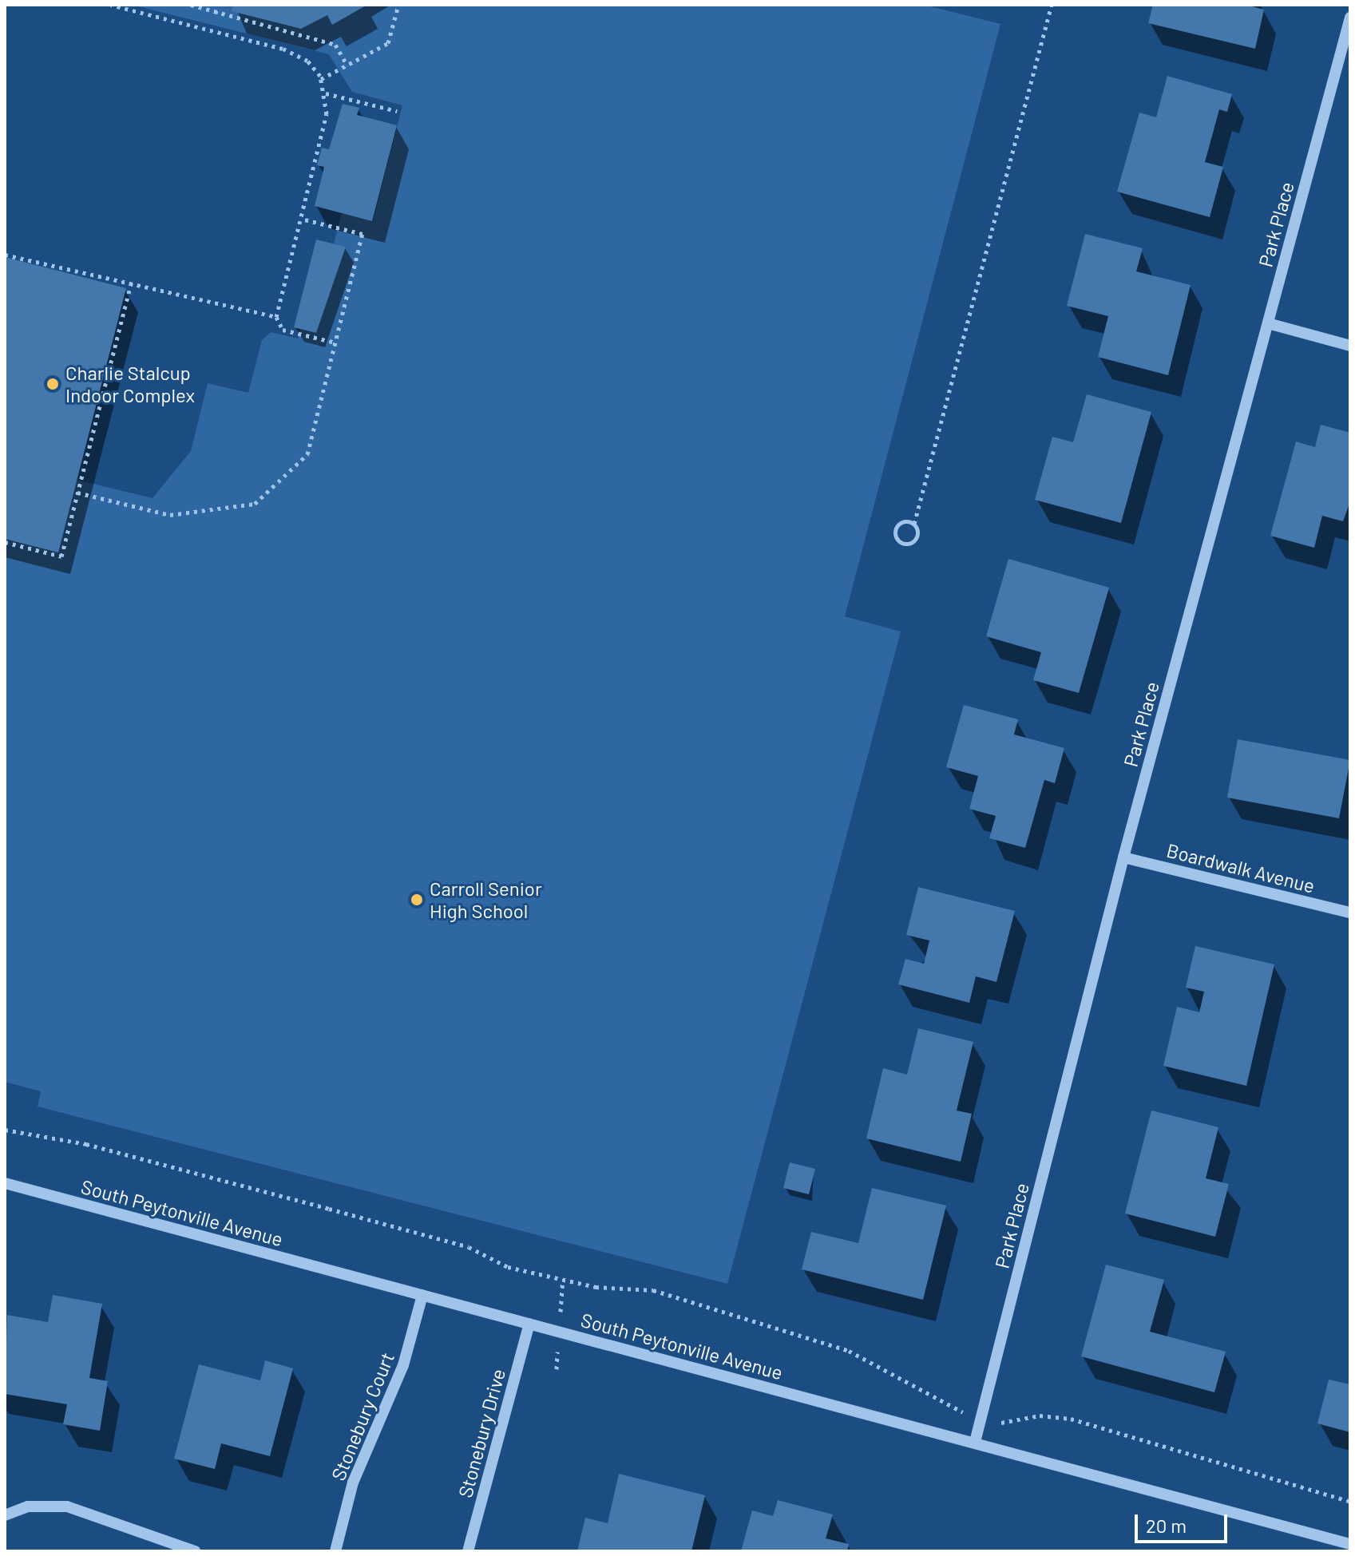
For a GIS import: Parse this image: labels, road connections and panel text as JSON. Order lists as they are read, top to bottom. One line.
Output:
{"streets":{"street":["Park Place","Boardwalk Avenue","South Peytonville Avenue","Stonebury Court","Stonebury Drive"]},"crossings":[["Park Place","Boardwalk Avenue"],["Park Place","South Peytonville Avenue"],["South Peytonville Avenue","Stonebury Court"],["South Peytonville Avenue","Stonebury Drive"]],"places":["Charlie Stalcup Indoor Complex","Carroll Senior High School"],"scale_bar":"20 m"}
